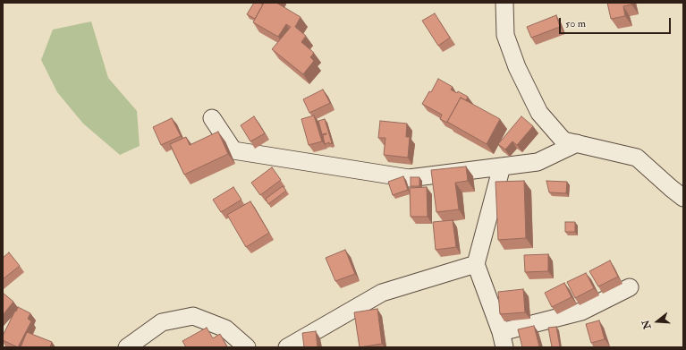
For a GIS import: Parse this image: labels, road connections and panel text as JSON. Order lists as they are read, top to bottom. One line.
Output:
{"scale_bar":"50 m","north":"left"}
